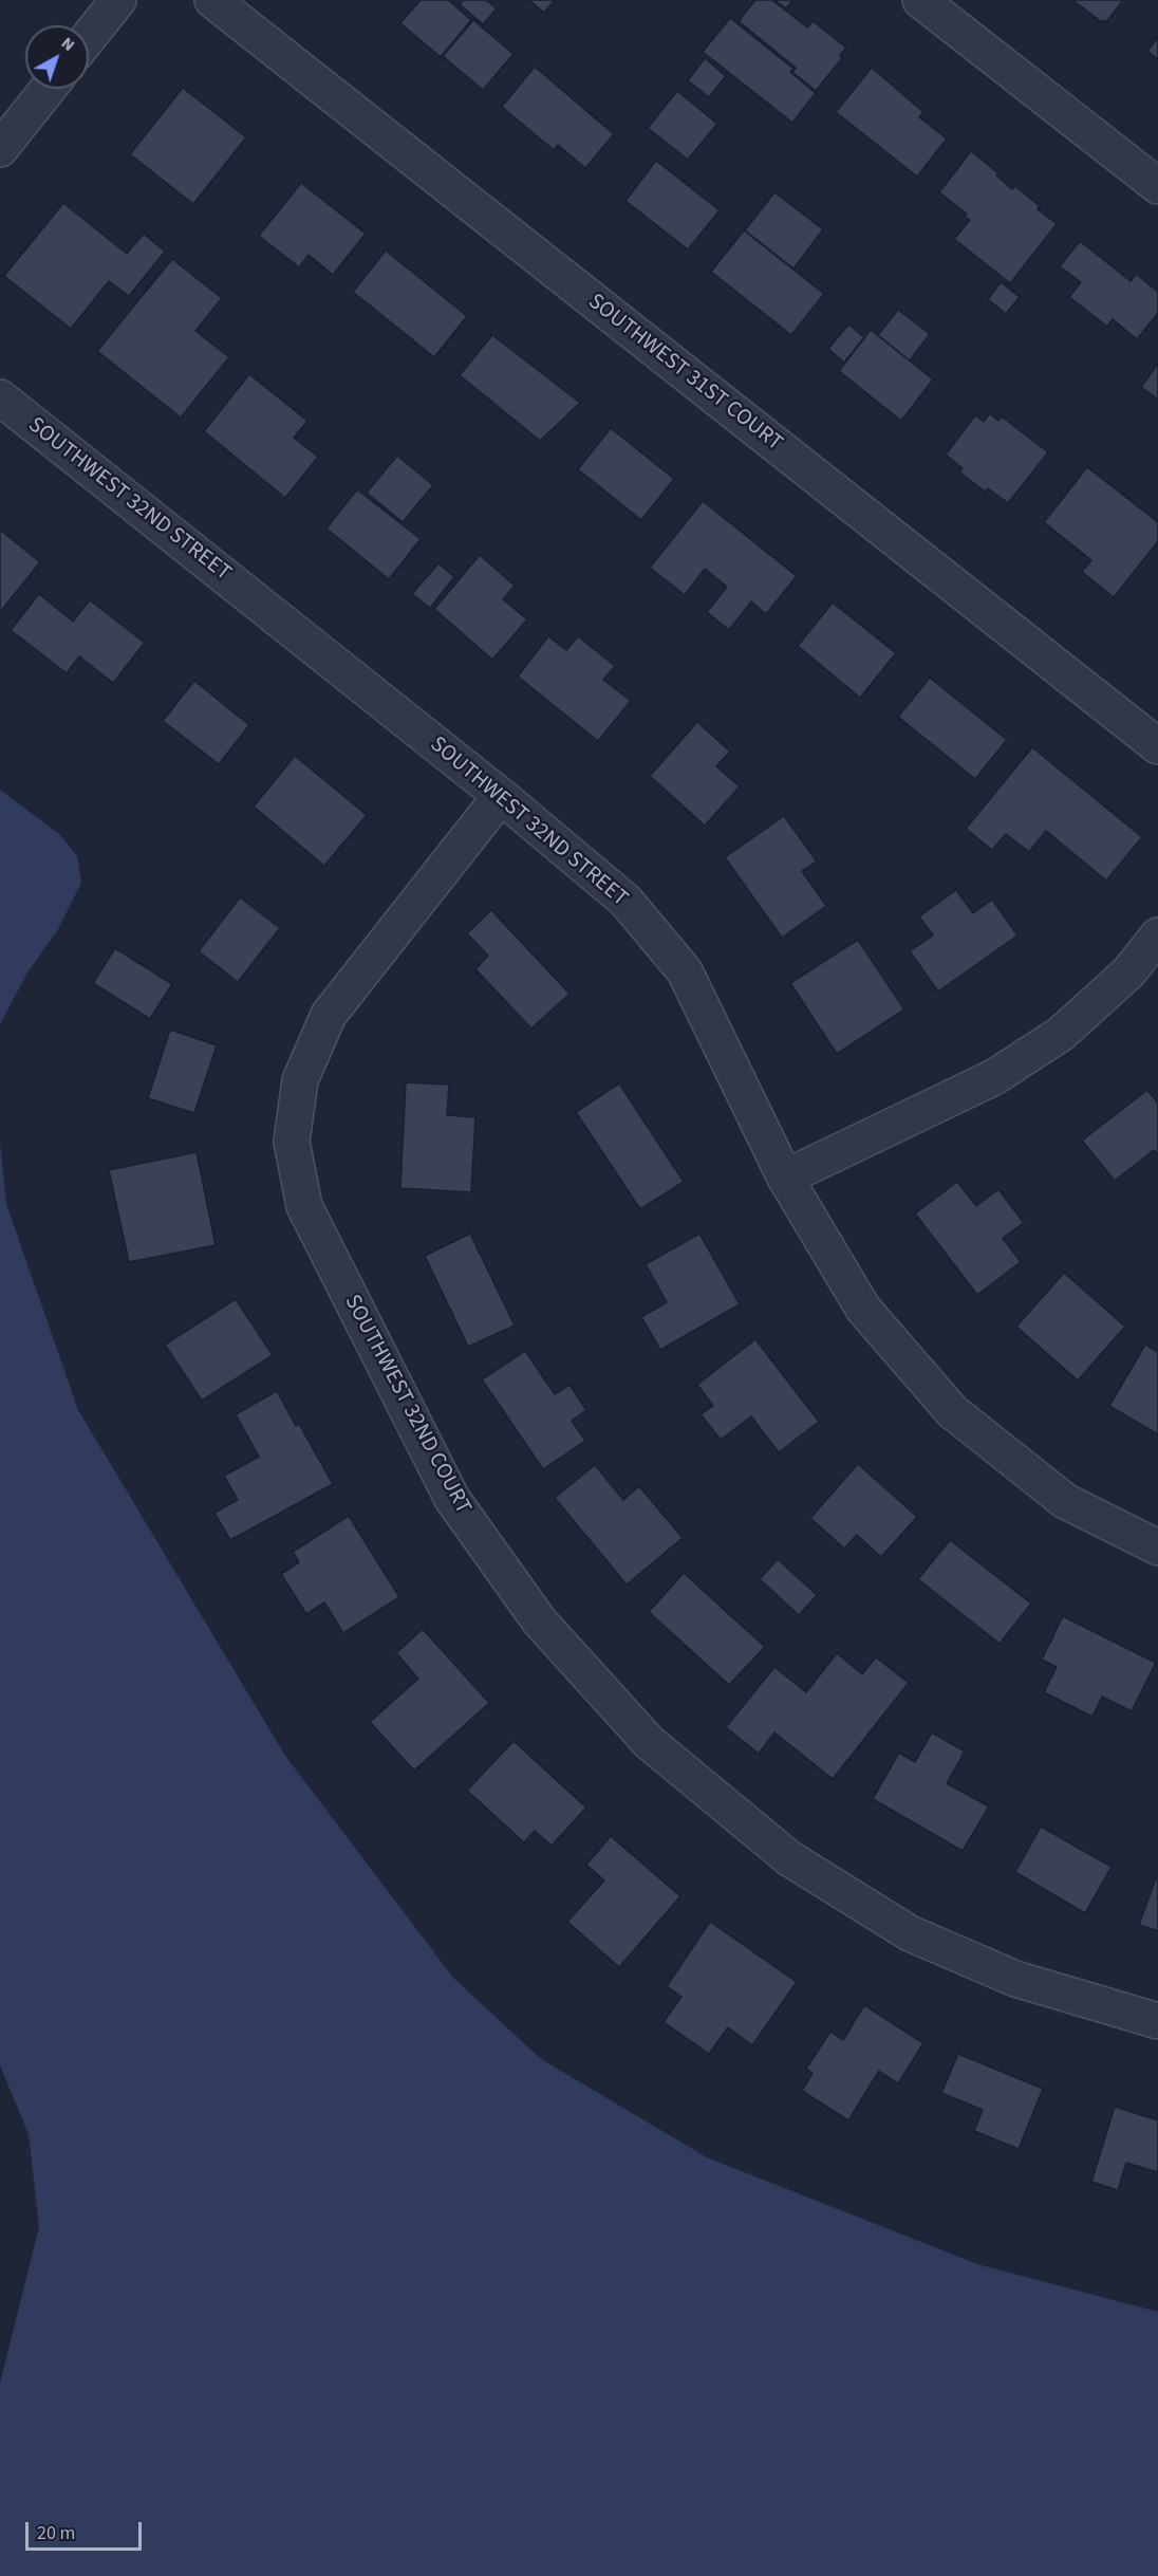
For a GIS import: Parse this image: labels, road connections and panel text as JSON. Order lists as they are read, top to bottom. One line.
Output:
{"streets":{"street":["SOUTHWEST 31ST COURT","SOUTHWEST 32ND STREET","SOUTHWEST 32ND COURT"]},"crossings":[["SOUTHWEST 32ND STREET","SOUTHWEST 32ND COURT"]],"scale_bar":"20 m","north":"top right"}
